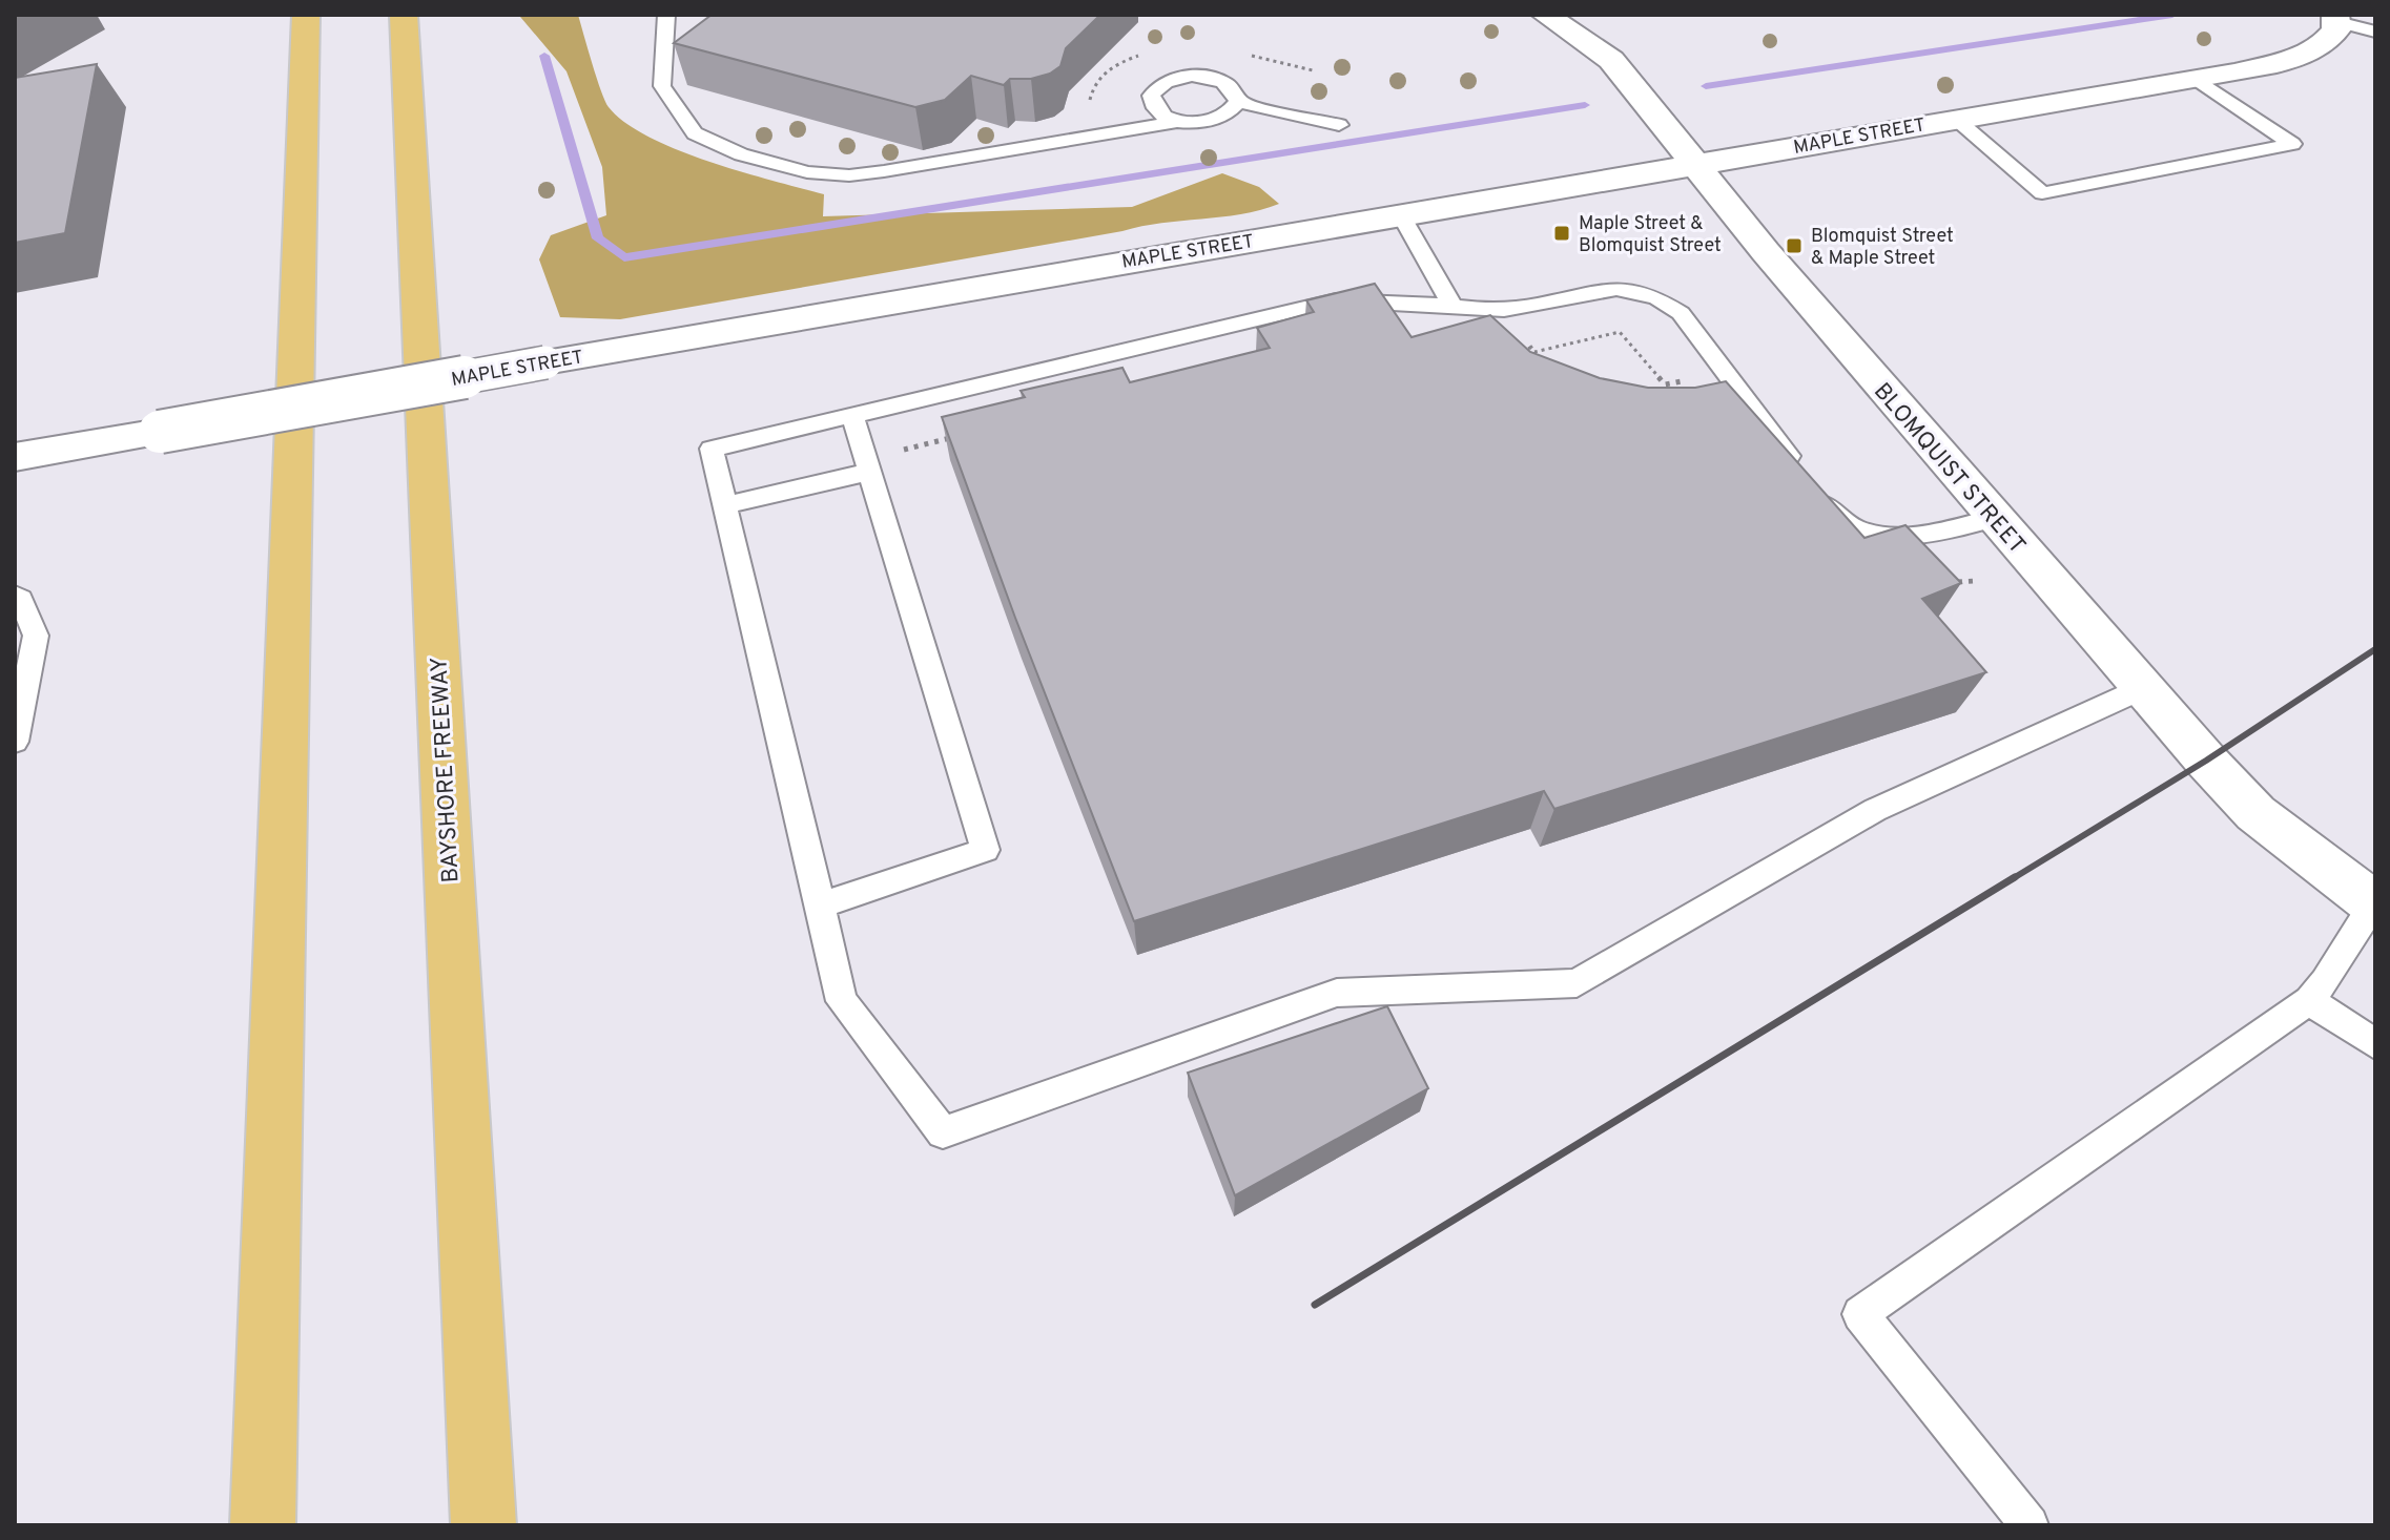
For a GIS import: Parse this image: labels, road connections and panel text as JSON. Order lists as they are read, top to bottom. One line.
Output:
{"streets":{"highway":["BAYSHORE FREEWAY"],"street":["MAPLE STREET","BLOMQUIST STREET"]},"crossings":[["MAPLE STREET","BLOMQUIST STREET"]],"places":{"transit":["Maple Street & Blomquist Street","Blomquist Street & Maple Street"]}}
